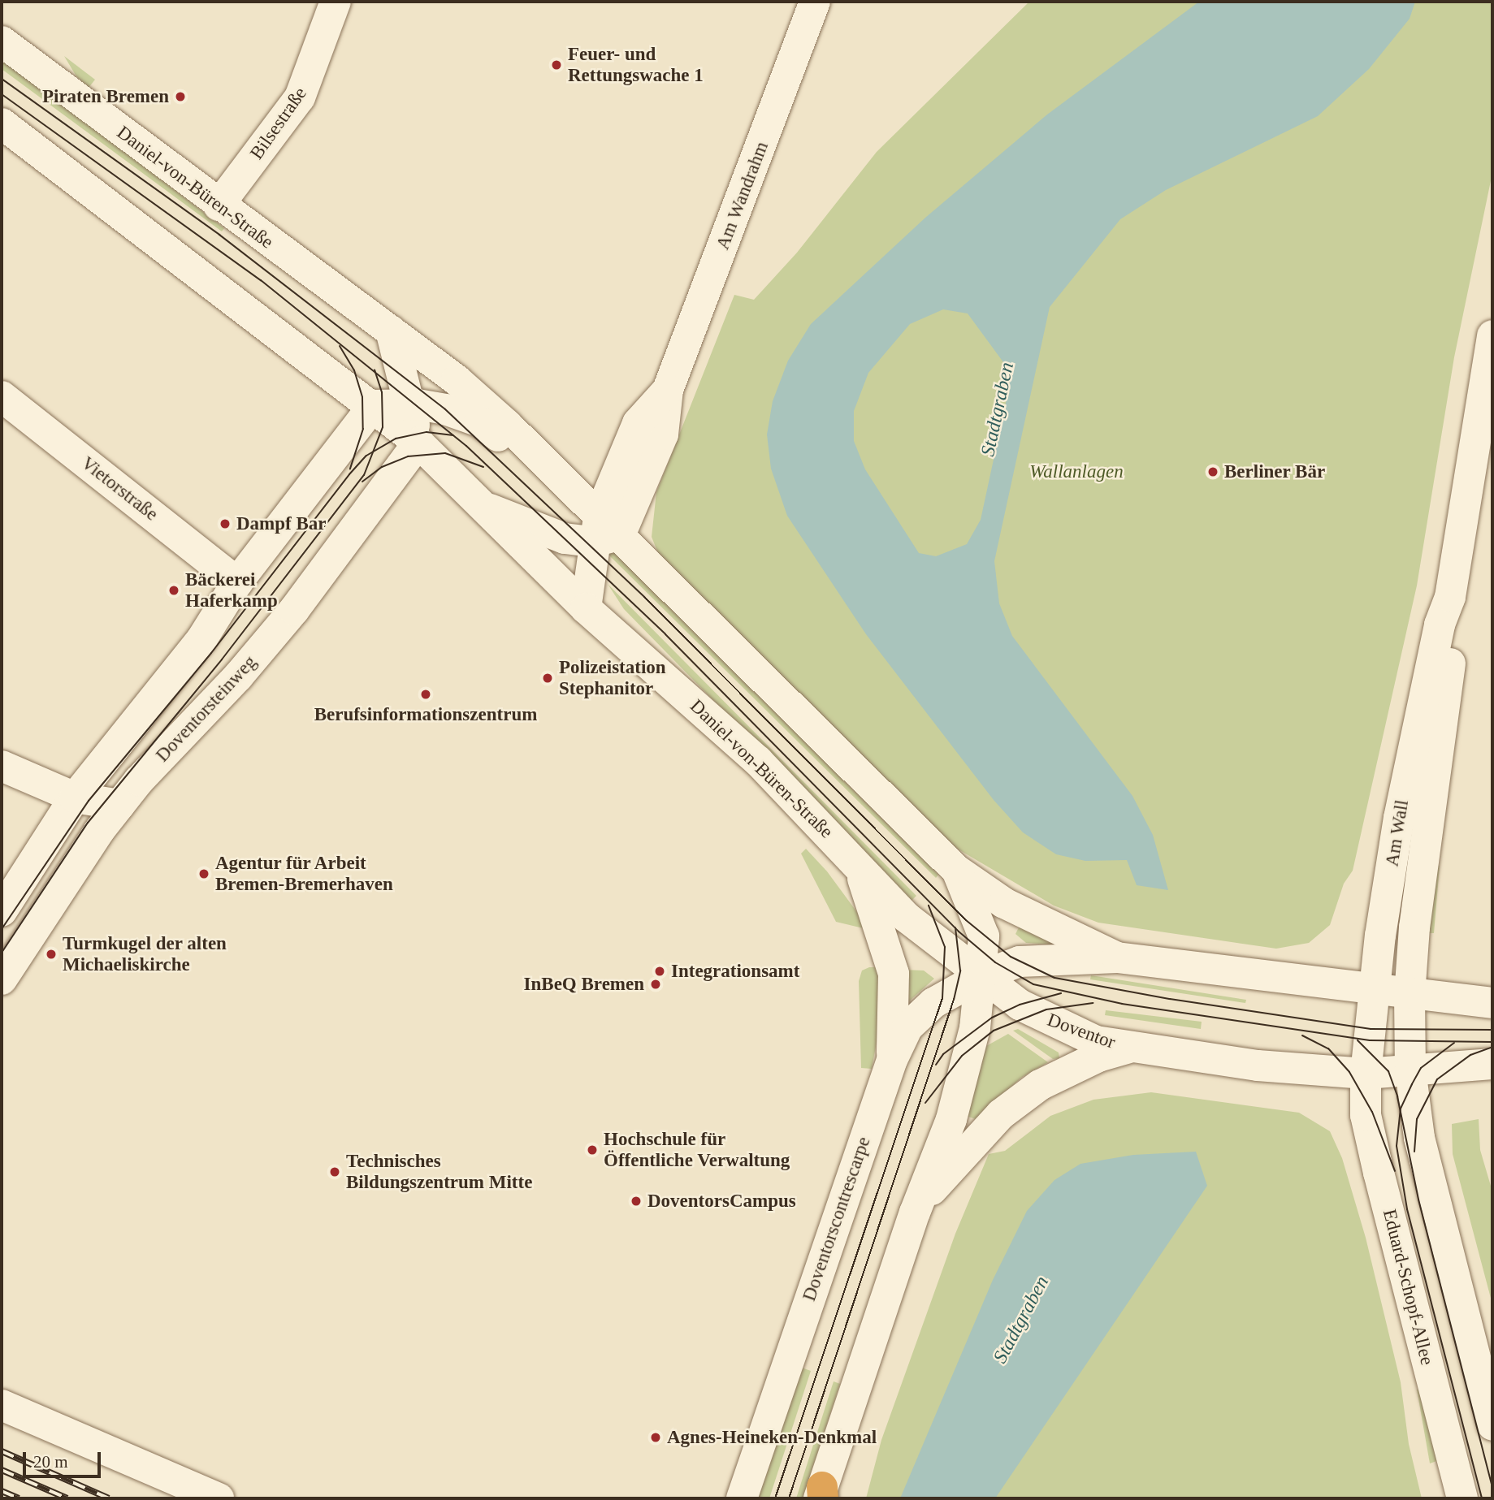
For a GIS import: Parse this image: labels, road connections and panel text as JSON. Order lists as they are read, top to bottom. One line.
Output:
{"streets":{"main road":["Bilsestraße","Daniel-von-Büren-Straße","Am Wandrahm","Vietorstraße","Doventorsteinweg","Am Wall","Doventor","Doventorscontrescarpe","Eduard-Schopf-Allee"]},"crossings":[["Bilsestraße","Daniel-von-Büren-Straße"],["Daniel-von-Büren-Straße","Am Wandrahm"],["Daniel-von-Büren-Straße","Doventorsteinweg"],["Daniel-von-Büren-Straße","Doventor"],["Daniel-von-Büren-Straße","Doventorscontrescarpe"],["Am Wall","Doventor"],["Am Wall","Eduard-Schopf-Allee"],["Doventor","Doventorscontrescarpe"],["Doventor","Eduard-Schopf-Allee"]],"water":["Stadtgraben"],"parks":["Wallanlagen"],"places":["Feuer- und Rettungswache 1","Piraten Bremen","Berliner Bär","Dampf Bar","Bäckerei Haferkamp","Polizeistation Stephanitor","Berufsinformationszentrum","Agentur für Arbeit Bremen-Bremerhaven","Turmkugel der alten Michaeliskirche","Integrationsamt","InBeQ Bremen","Hochschule für Öffentliche Verwaltung","Technisches Bildungszentrum Mitte","DoventorsCampus","Agnes-Heineken-Denkmal"],"scale_bar":"20 m"}
